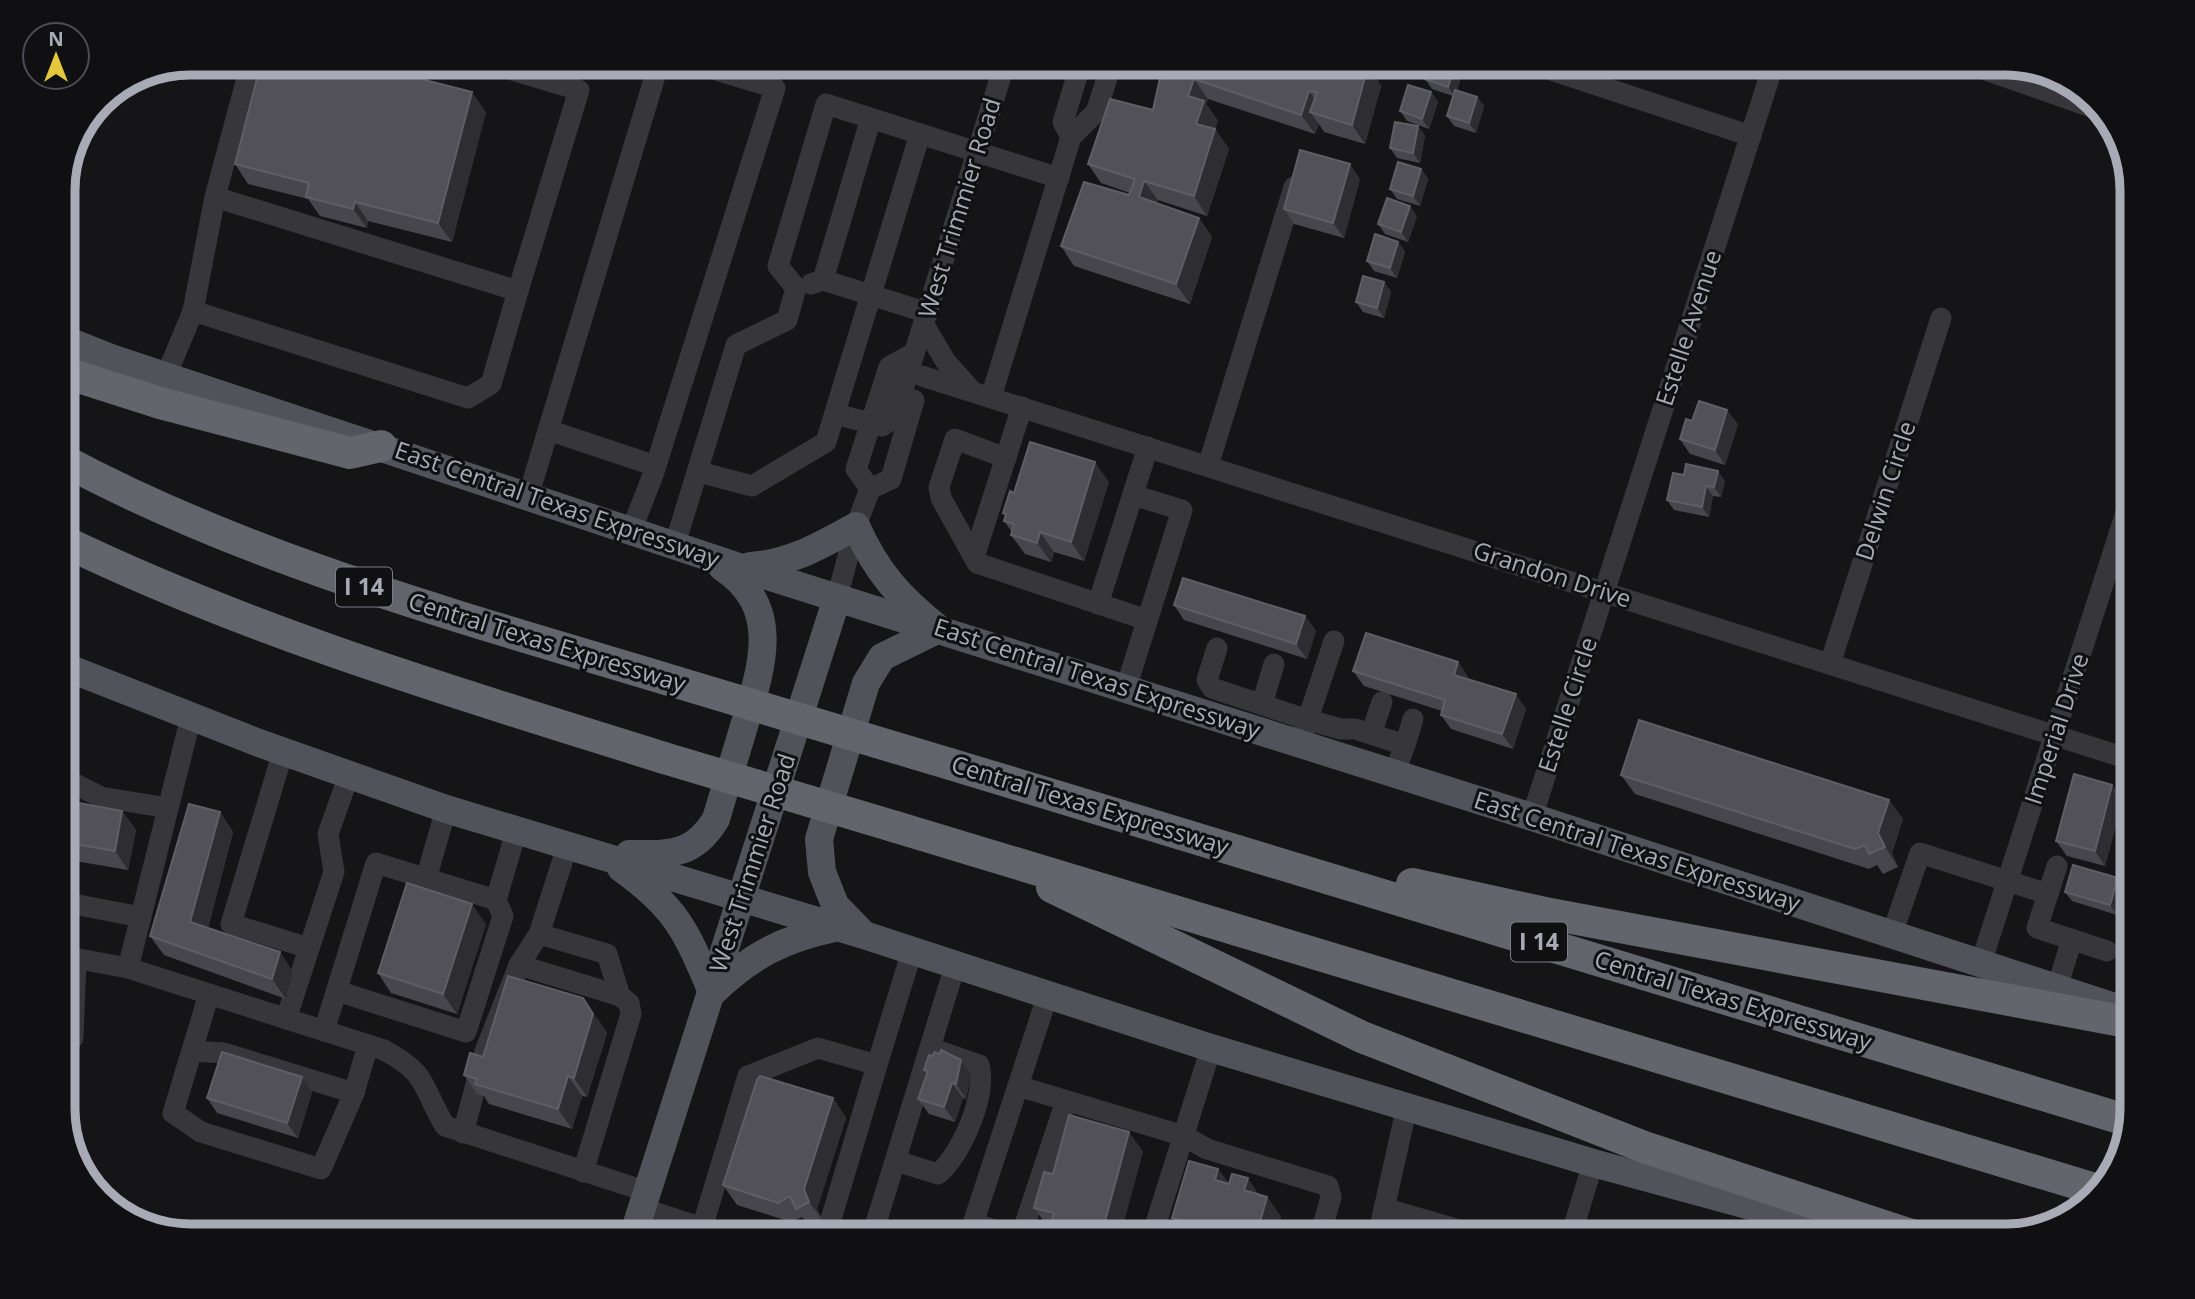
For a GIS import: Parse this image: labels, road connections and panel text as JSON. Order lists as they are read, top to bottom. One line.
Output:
{"streets":{"highway":["I 14","Central Texas Expressway"],"main road":["West Trimmier Road","East Central Texas Expressway"],"street":["Estelle Avenue","Delwin Circle","Grandon Drive","Estelle Circle","Imperial Drive"]},"crossings":[["West Trimmier Road","East Central Texas Expressway"],["West Trimmier Road","Grandon Drive"],["Estelle Avenue","Grandon Drive"],["Estelle Avenue","Estelle Circle"],["Delwin Circle","Grandon Drive"],["East Central Texas Expressway","Estelle Circle"],["East Central Texas Expressway","Imperial Drive"],["Grandon Drive","Estelle Circle"],["Grandon Drive","Imperial Drive"]],"north":"top"}
